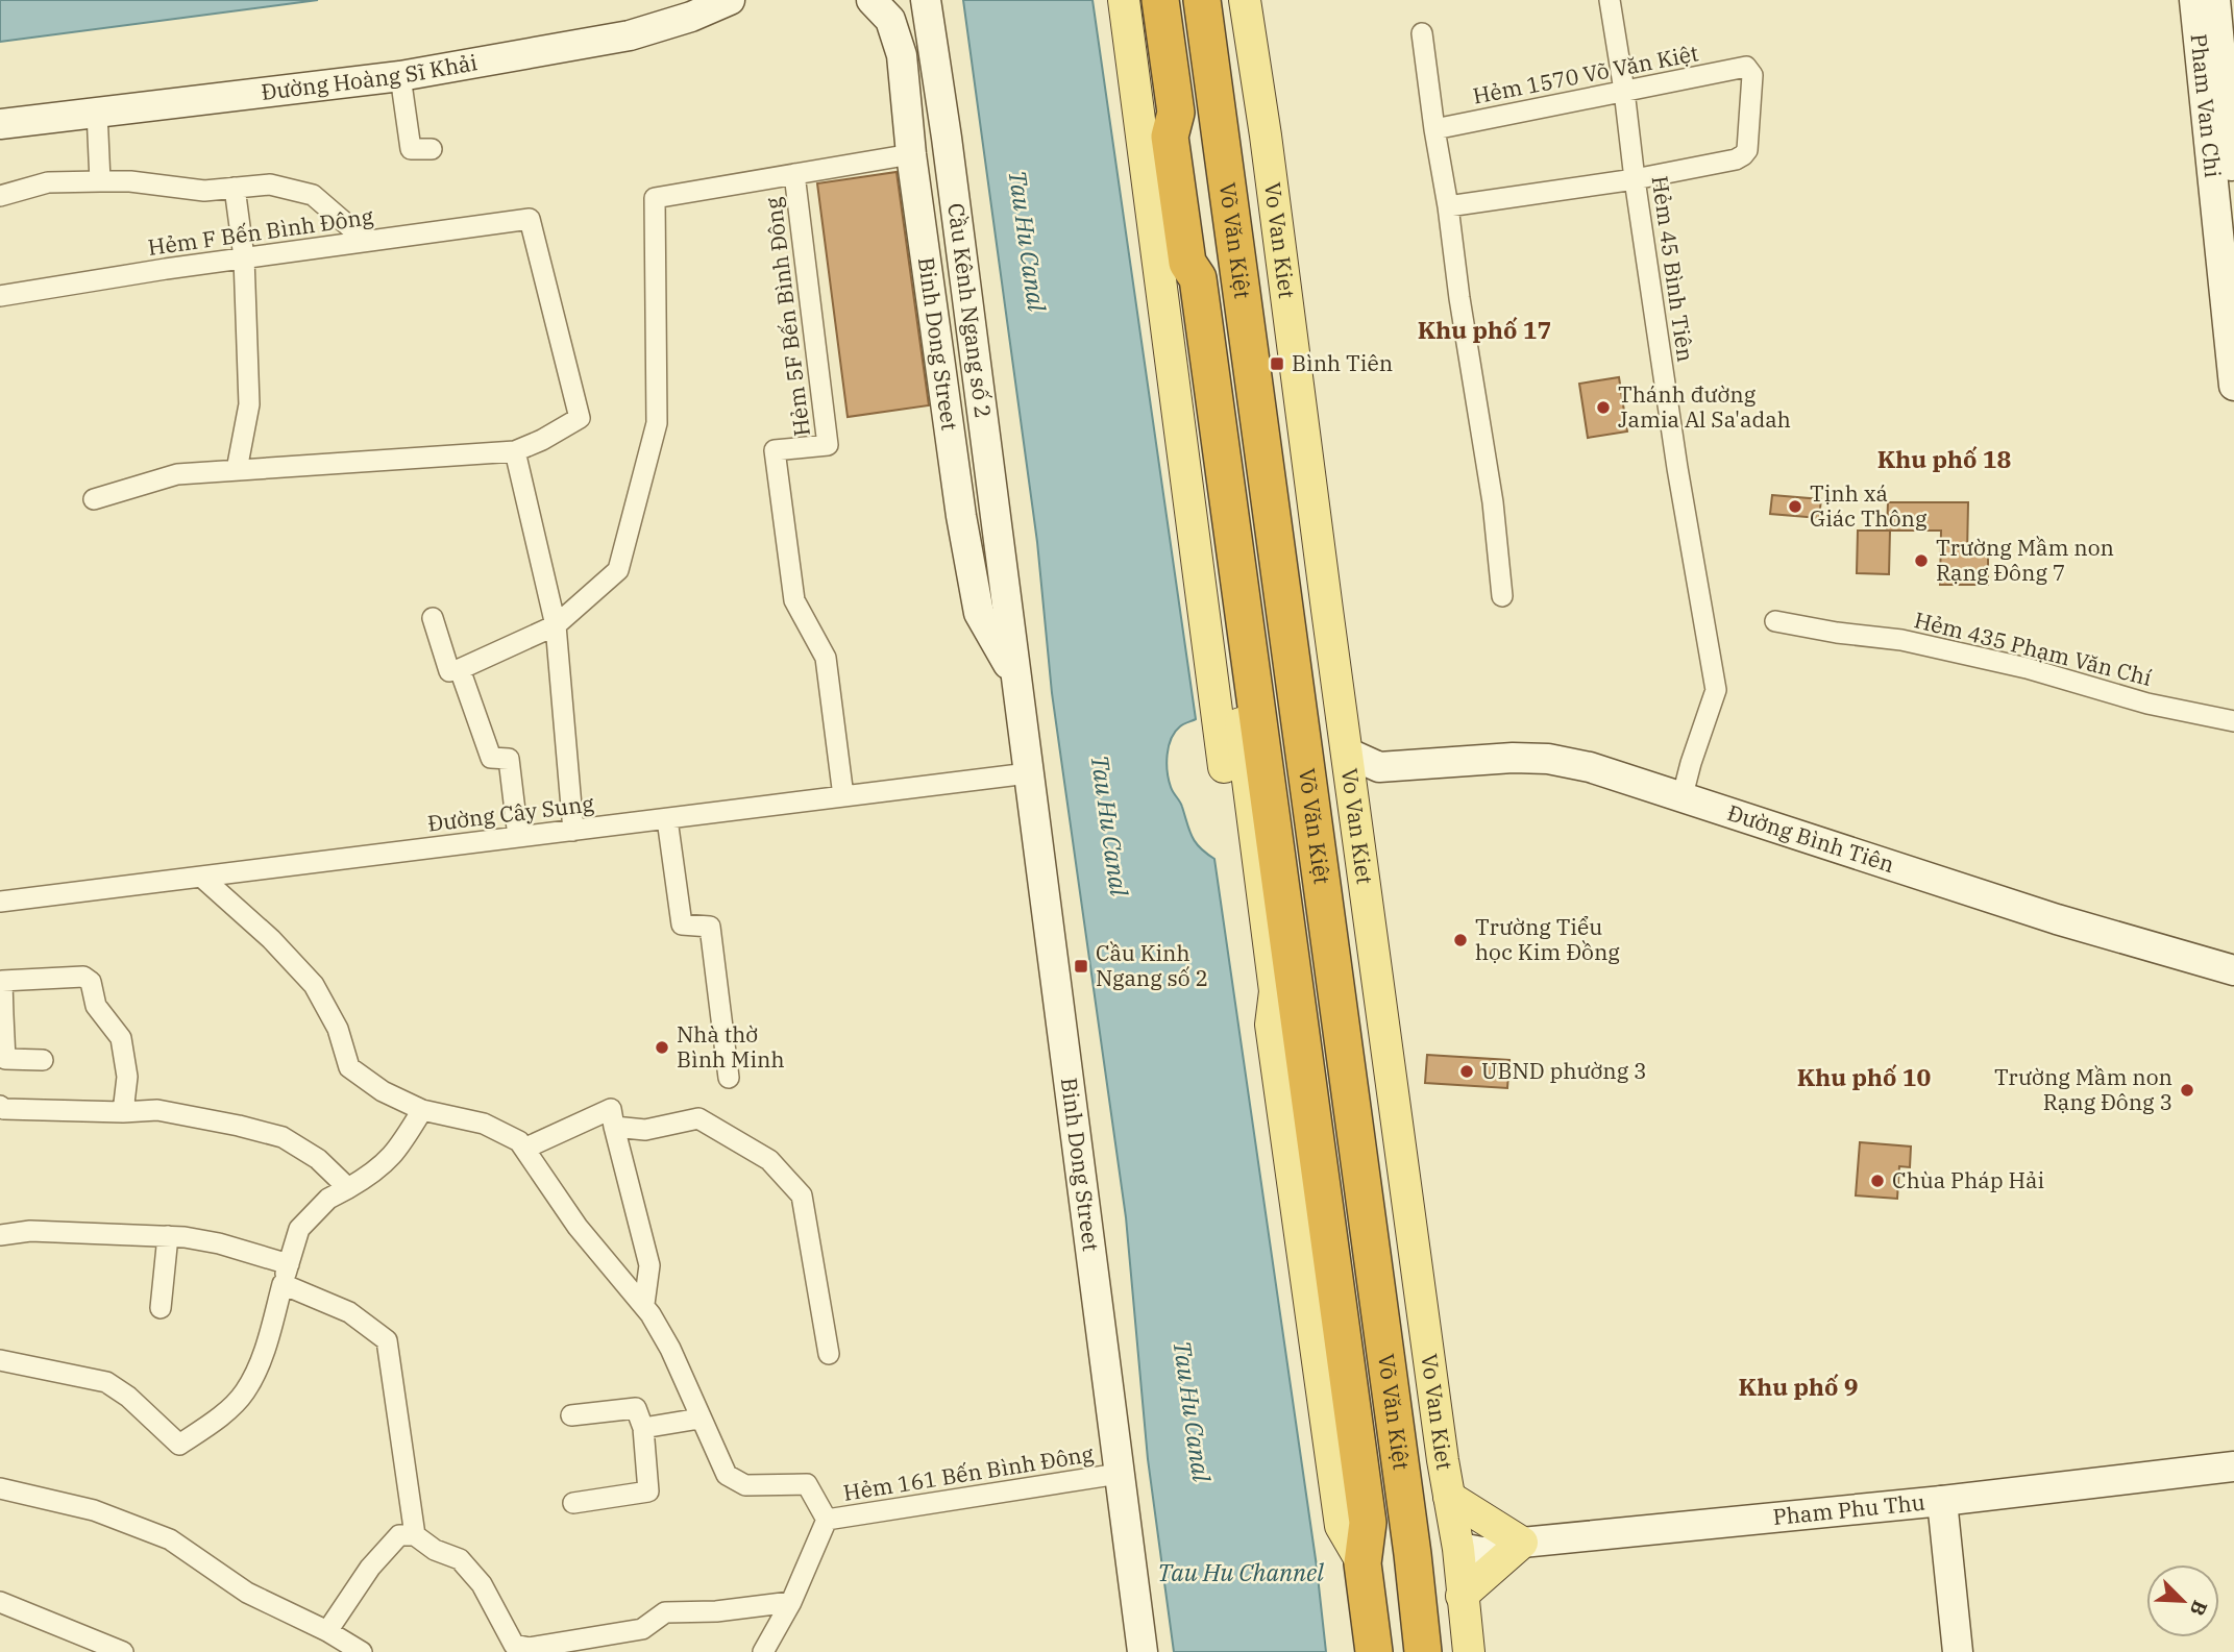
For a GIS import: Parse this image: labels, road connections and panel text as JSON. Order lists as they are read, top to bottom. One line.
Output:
{"streets":{"highway":["Võ Văn Kiệt"],"main road":["Vo Van Kiet"],"street":["Hẻm 1570 Võ Văn Kiệt","Đường Hoàng Sĩ Khải","Pham Van Chi","Hẻm F Bến Bình Đông","Hẻm 45 Bình Tiên","Cầu Kênh Ngang số 2","Hẻm 5F Bến Bình Đông","Binh Dong Street","Hẻm 435 Phạm Văn Chí","Đường Cây Sung","Đường Bình Tiên","Hẻm 161 Bến Bình Đông","Pham Phu Thu"]},"crossings":[["Hẻm 1570 Võ Văn Kiệt","Hẻm 45 Bình Tiên"],["Vo Van Kiet","Đường Bình Tiên"],["Vo Van Kiet","Pham Phu Thu"],["Hẻm 45 Bình Tiên","Đường Bình Tiên"],["Cầu Kênh Ngang số 2","Binh Dong Street"],["Hẻm 5F Bến Bình Đông","Đường Cây Sung"],["Binh Dong Street","Đường Cây Sung"],["Binh Dong Street","Hẻm 161 Bến Bình Đông"]],"districts":["Khu phố 17","Khu phố 18","Khu phố 10","Khu phố 9"],"water":["Tau Hu Canal","Tau Hu Channel"],"places":{"transit":["Bình Tiên","Cầu Kinh Ngang số 2"],"other":["Thánh đường Jamia Al Sa'adah","Tịnh xá Giác Thông","Trường Mầm non Rạng Đông 7","Trường Tiểu học Kim Đồng","Nhà thờ Bình Minh","UBND phường 3","Trường Mầm non Rạng Đông 3","Chùa Pháp Hải"]},"north":"bottom right"}
